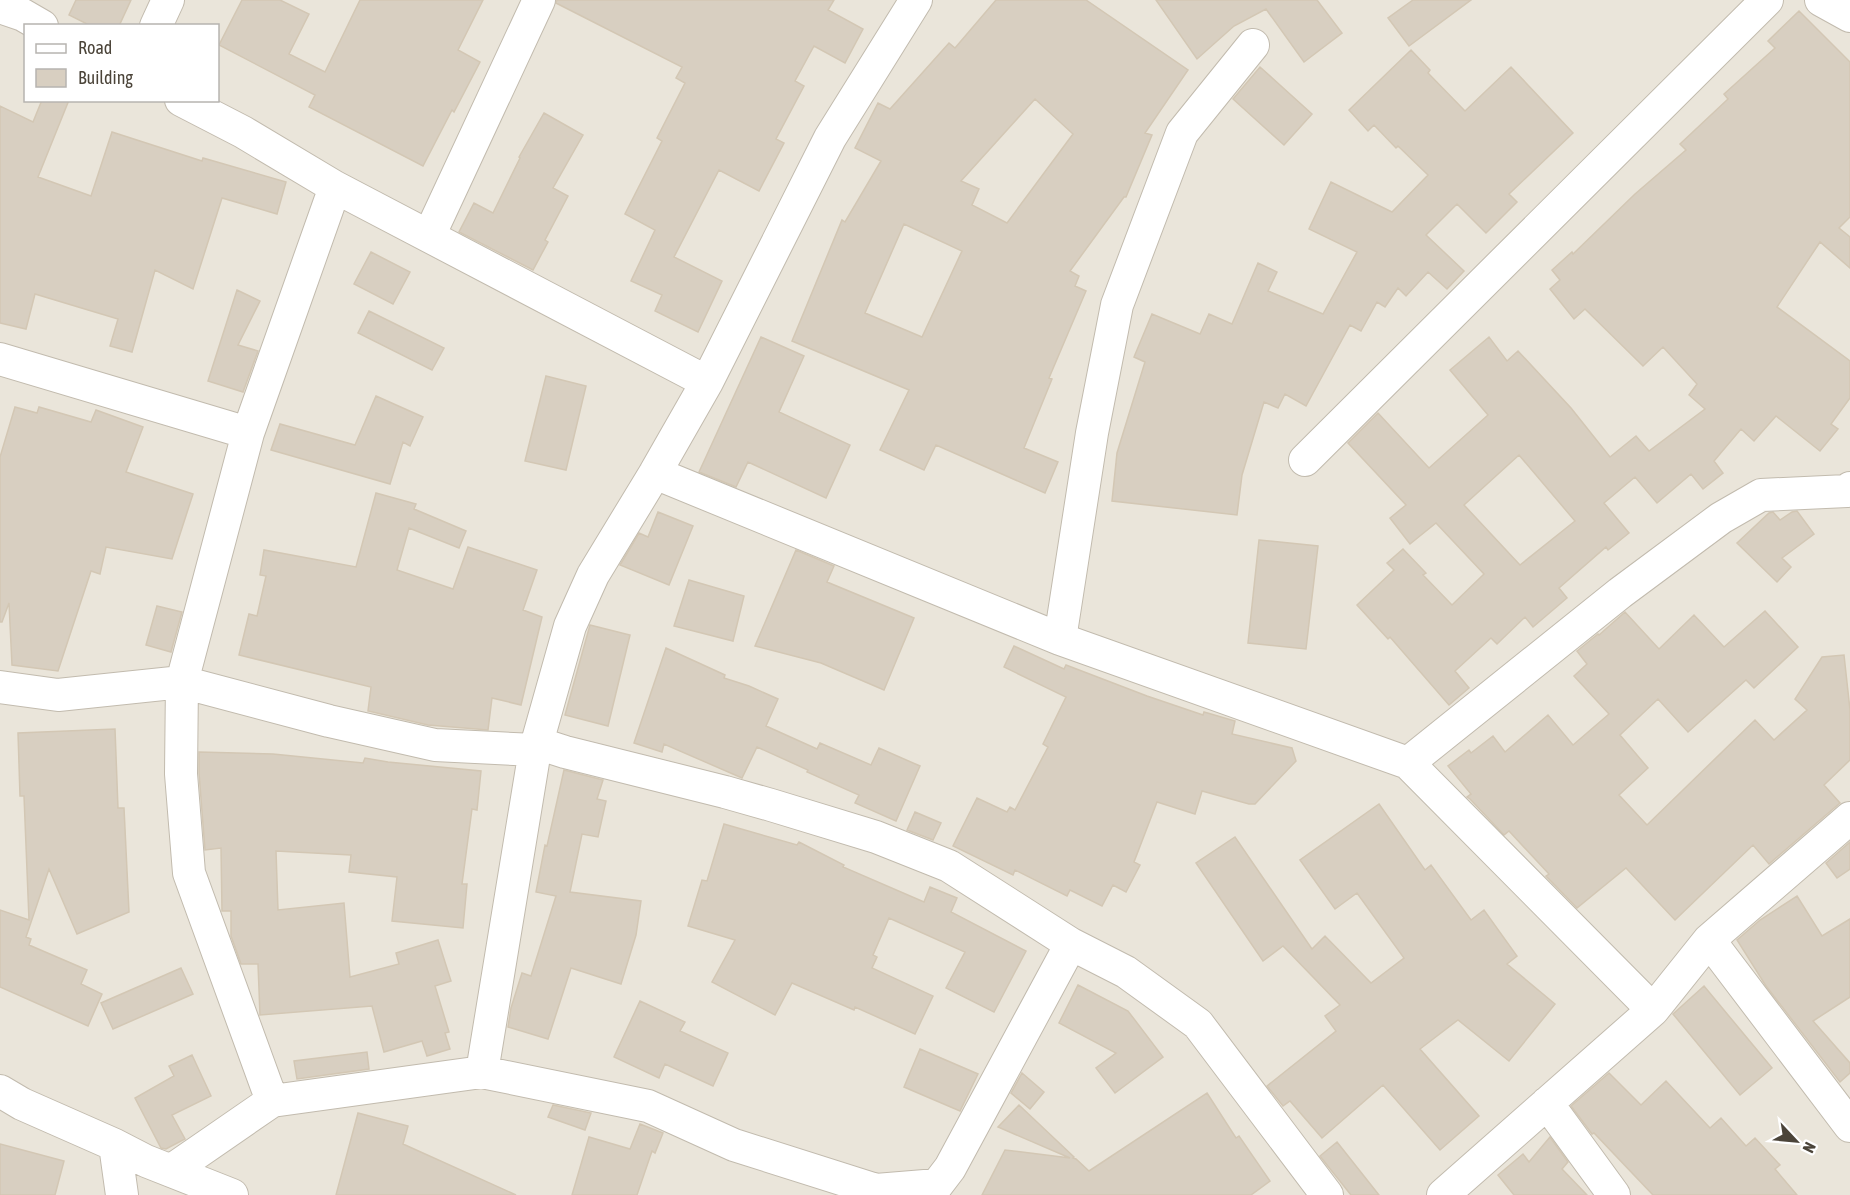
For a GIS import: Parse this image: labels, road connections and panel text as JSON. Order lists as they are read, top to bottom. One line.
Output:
{"legend":["Road","Building"],"north":"bottom right"}
